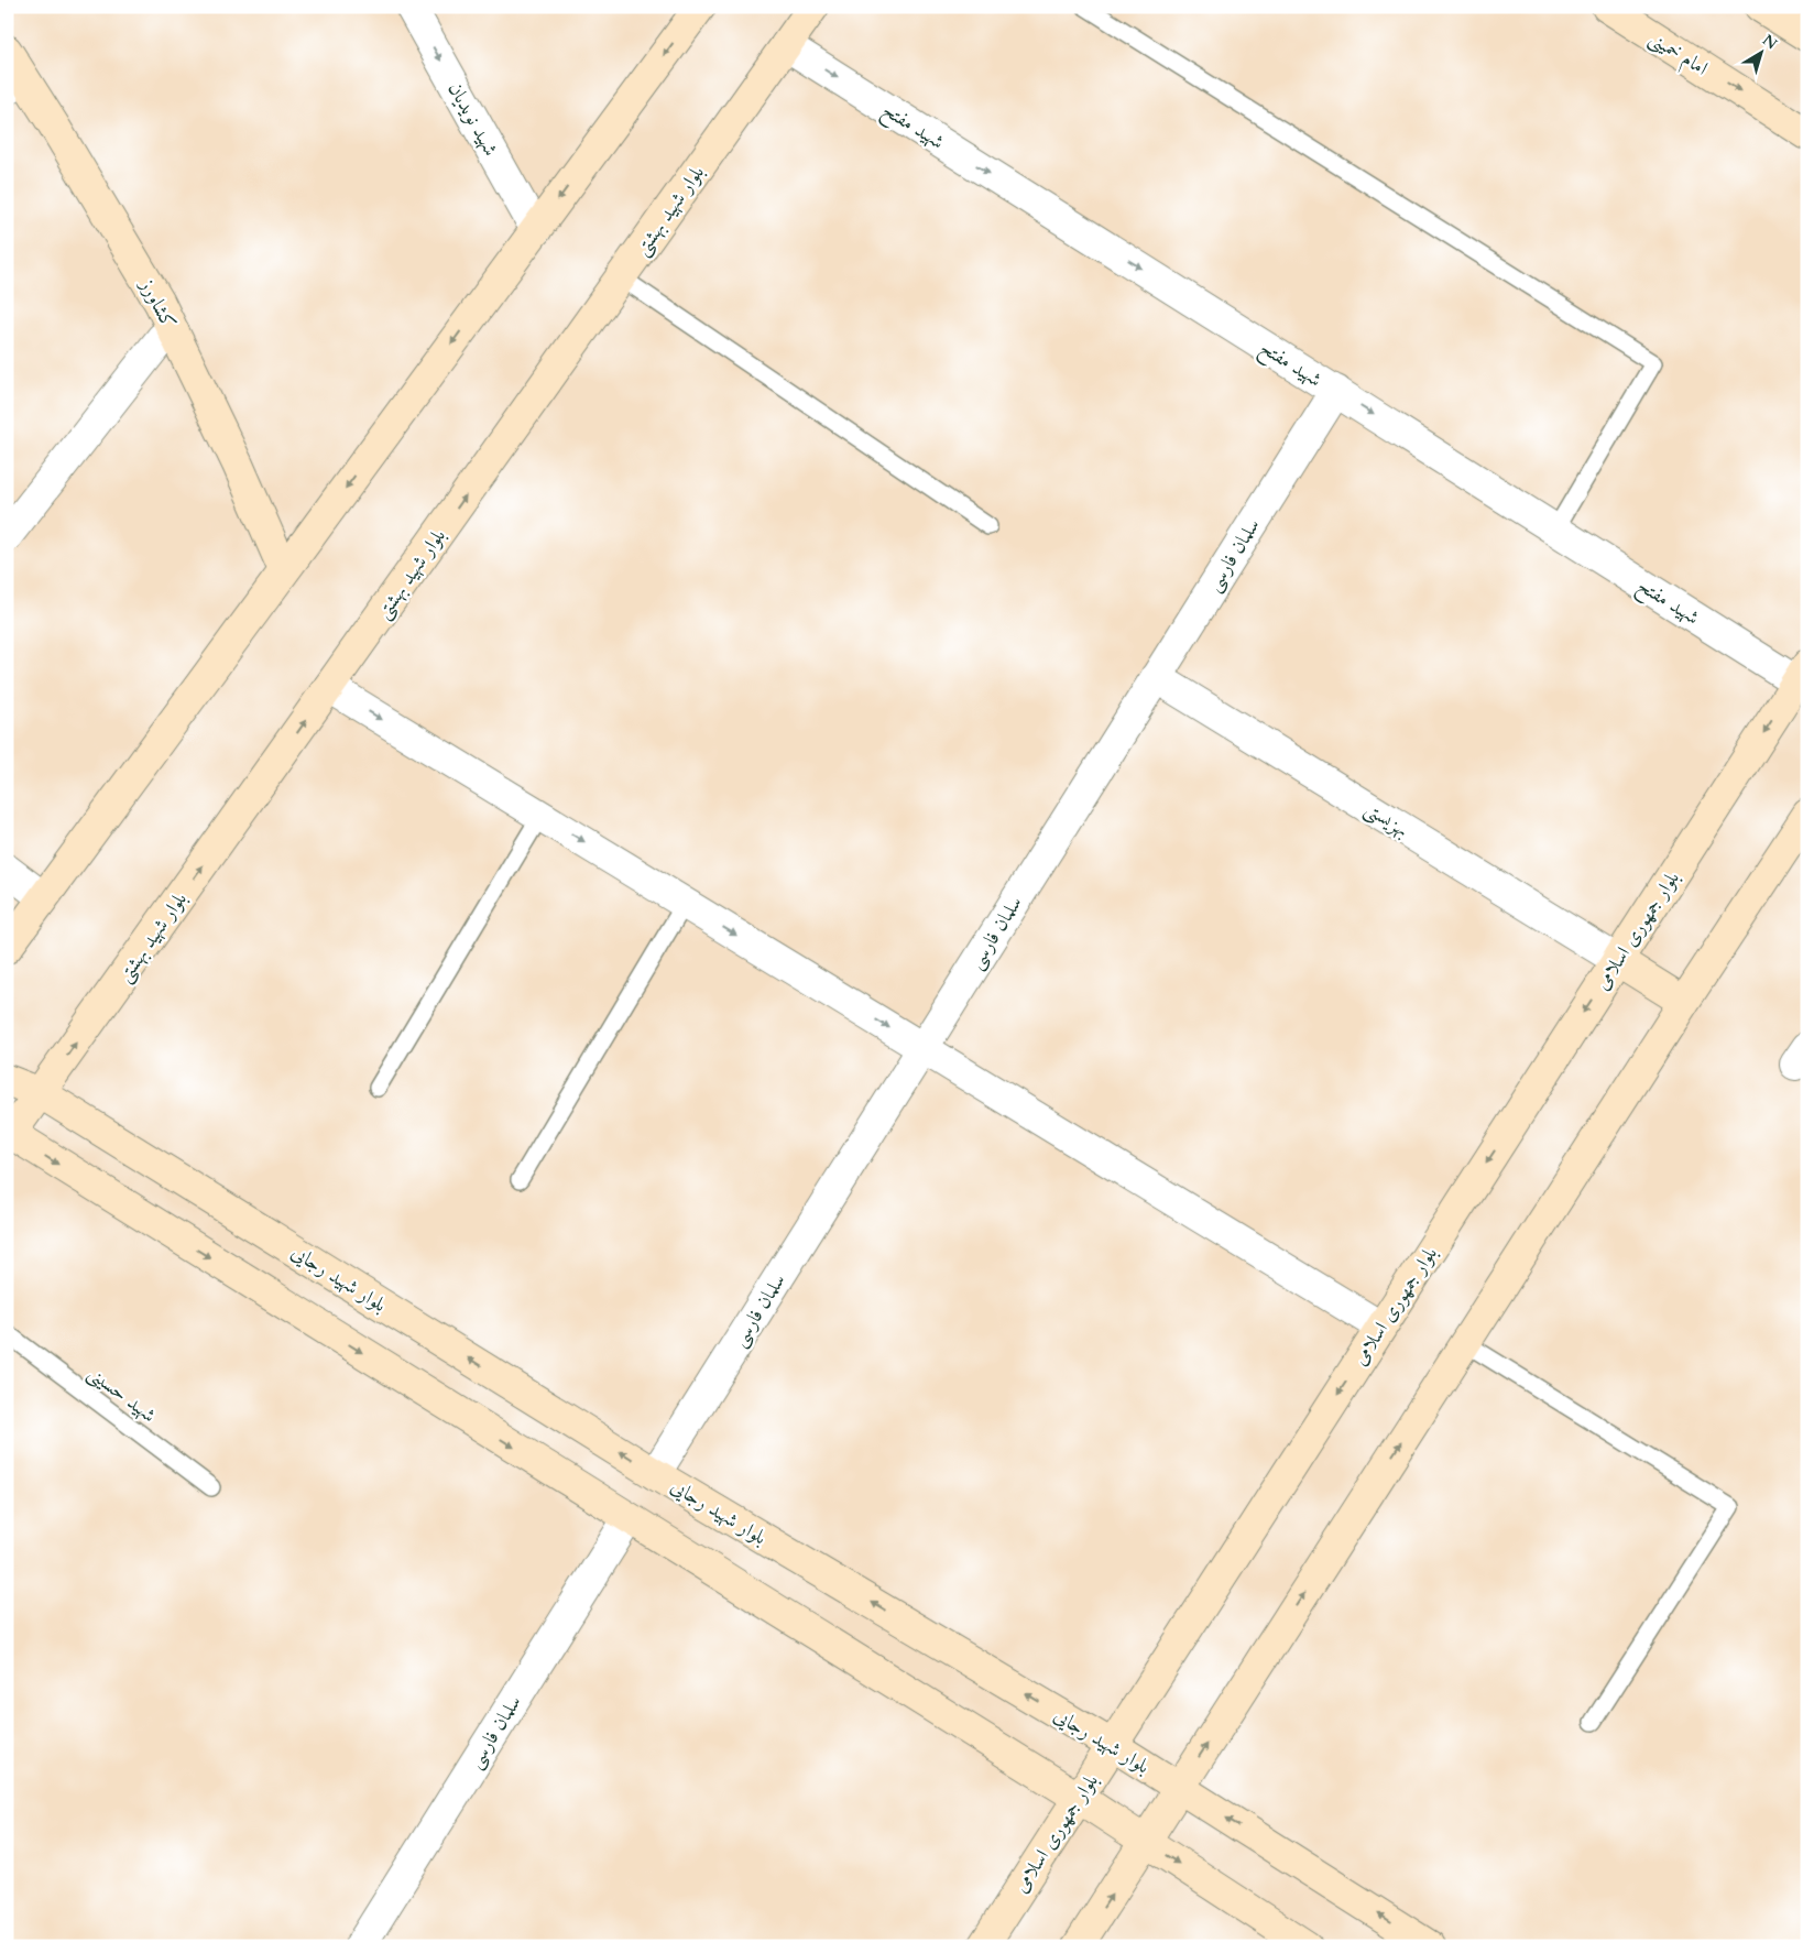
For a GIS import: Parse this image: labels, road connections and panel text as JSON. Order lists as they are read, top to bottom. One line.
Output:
{"streets":{"main road":["امام خمینی","بلوار شهید بهشتی","کشاورز","بلوار جمهوری اسلامی","بلوار شهید رجایی"],"street":["شهید نویدیان","شهید مفتح","سلمان فارسی","بهزیستی"],"lane":["شهید حسینی"]},"crossings":[["شهید مفتح","بلوار شهید بهشتی"],["شهید مفتح","سلمان فارسی"],["شهید مفتح","بلوار جمهوری اسلامی"],["بلوار شهید بهشتی","بلوار شهید رجایی"],["سلمان فارسی","بهزیستی"],["سلمان فارسی","بلوار شهید رجایی"],["بهزیستی","بلوار جمهوری اسلامی"],["بلوار جمهوری اسلامی","بلوار شهید رجایی"]],"one_way":["امام خمینی","شهید نویدیان","شهید مفتح"],"north":"top right"}
